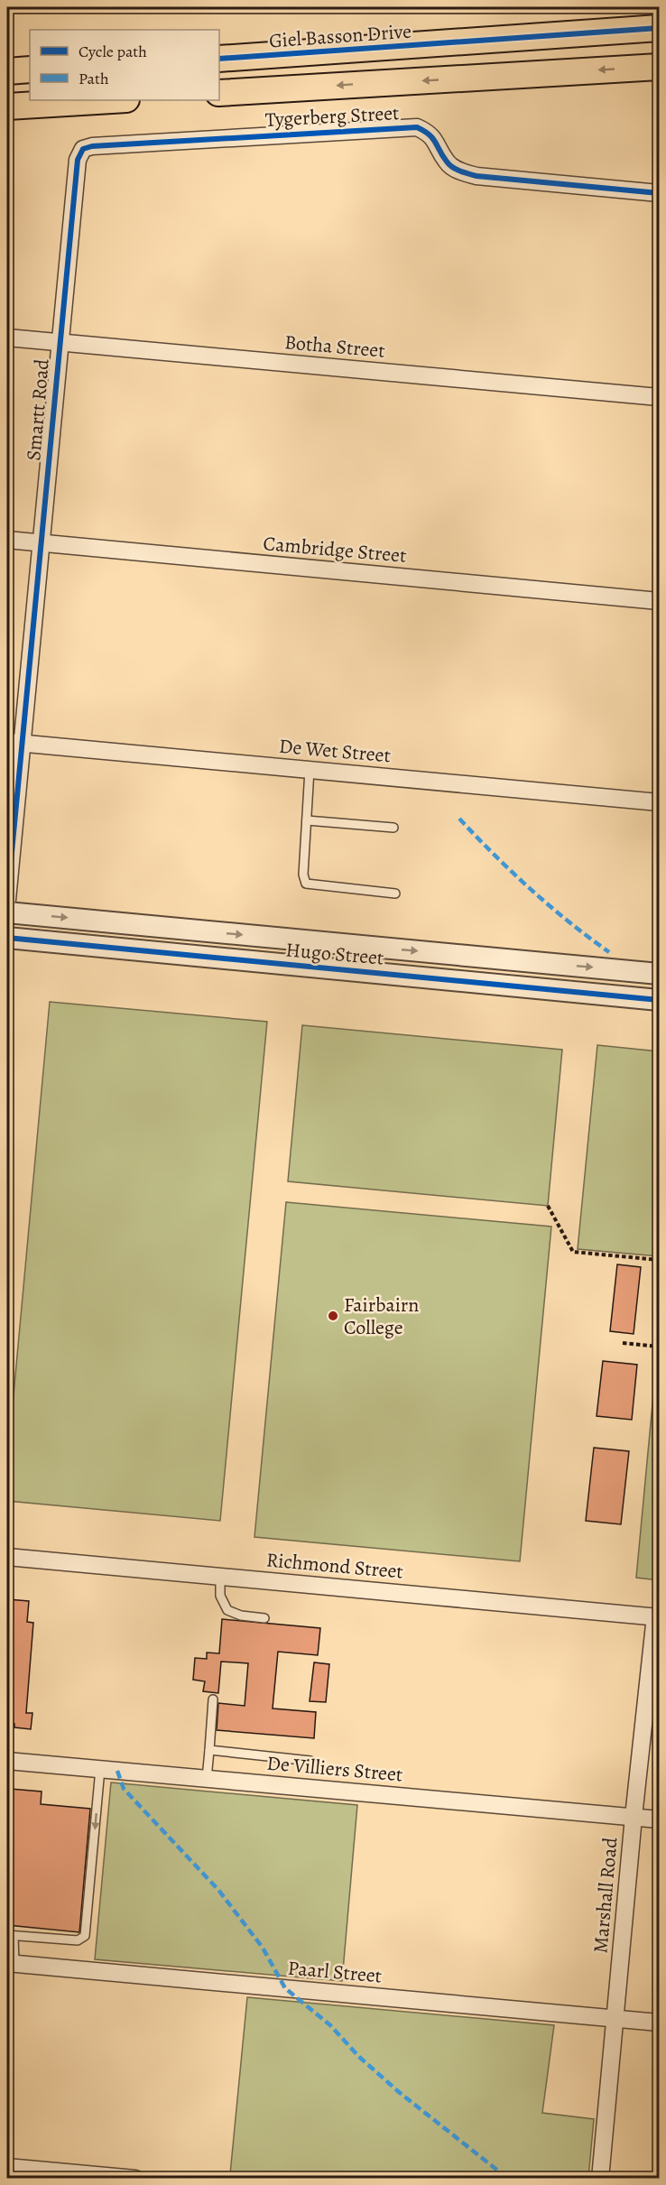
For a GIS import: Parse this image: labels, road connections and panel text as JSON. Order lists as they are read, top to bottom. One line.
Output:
{"streets":{"main road":["Giel Basson Drive"],"street":["Tygerberg Street","Botha Street","Smartt Road","Cambridge Street","De Wet Street","Hugo Street","Richmond Street","De Villiers Street","Marshall Road","Paarl Street"]},"crossings":[["Tygerberg Street","Smartt Road"],["Botha Street","Smartt Road"],["Smartt Road","Cambridge Street"],["Smartt Road","De Wet Street"],["Richmond Street","Marshall Road"],["De Villiers Street","Marshall Road"],["Marshall Road","Paarl Street"]],"places":["Fairbairn College"],"legend":["Cycle path","Path"]}
